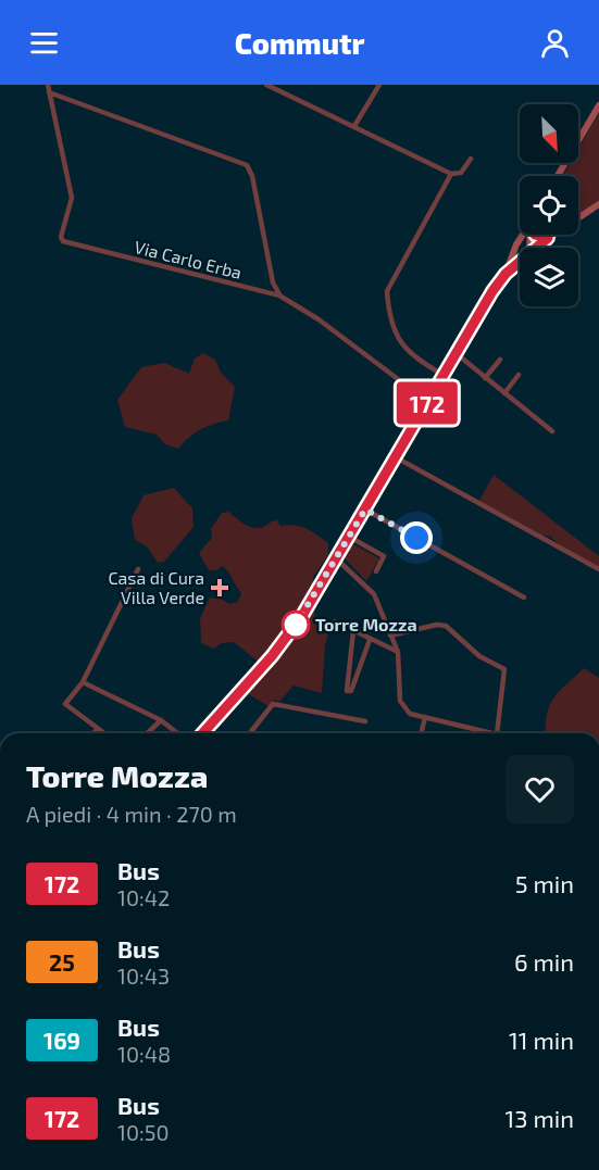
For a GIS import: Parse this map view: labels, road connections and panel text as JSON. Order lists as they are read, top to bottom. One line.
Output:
{"streets":{"street":["Via Carlo Erba"]},"places":{"health":["Casa di Cura Villa Verde"],"other":["Torre Mozza"]},"lines":["bus line 172"],"north":"bottom right","page":{"header":"Commutr","on_map":"172","heading":["Torre Mozza","A piedi · 4 min · 270 m"],"list":[{"mark":"172","name":"Bus","note":"10:42","value":"5 min"},{"mark":"25","name":"Bus","note":"10:43","value":"6 min"},{"mark":"169","name":"Bus","note":"10:48","value":"11 min"},{"mark":"172","name":"Bus","note":"10:50","value":"13 min"}]}}
